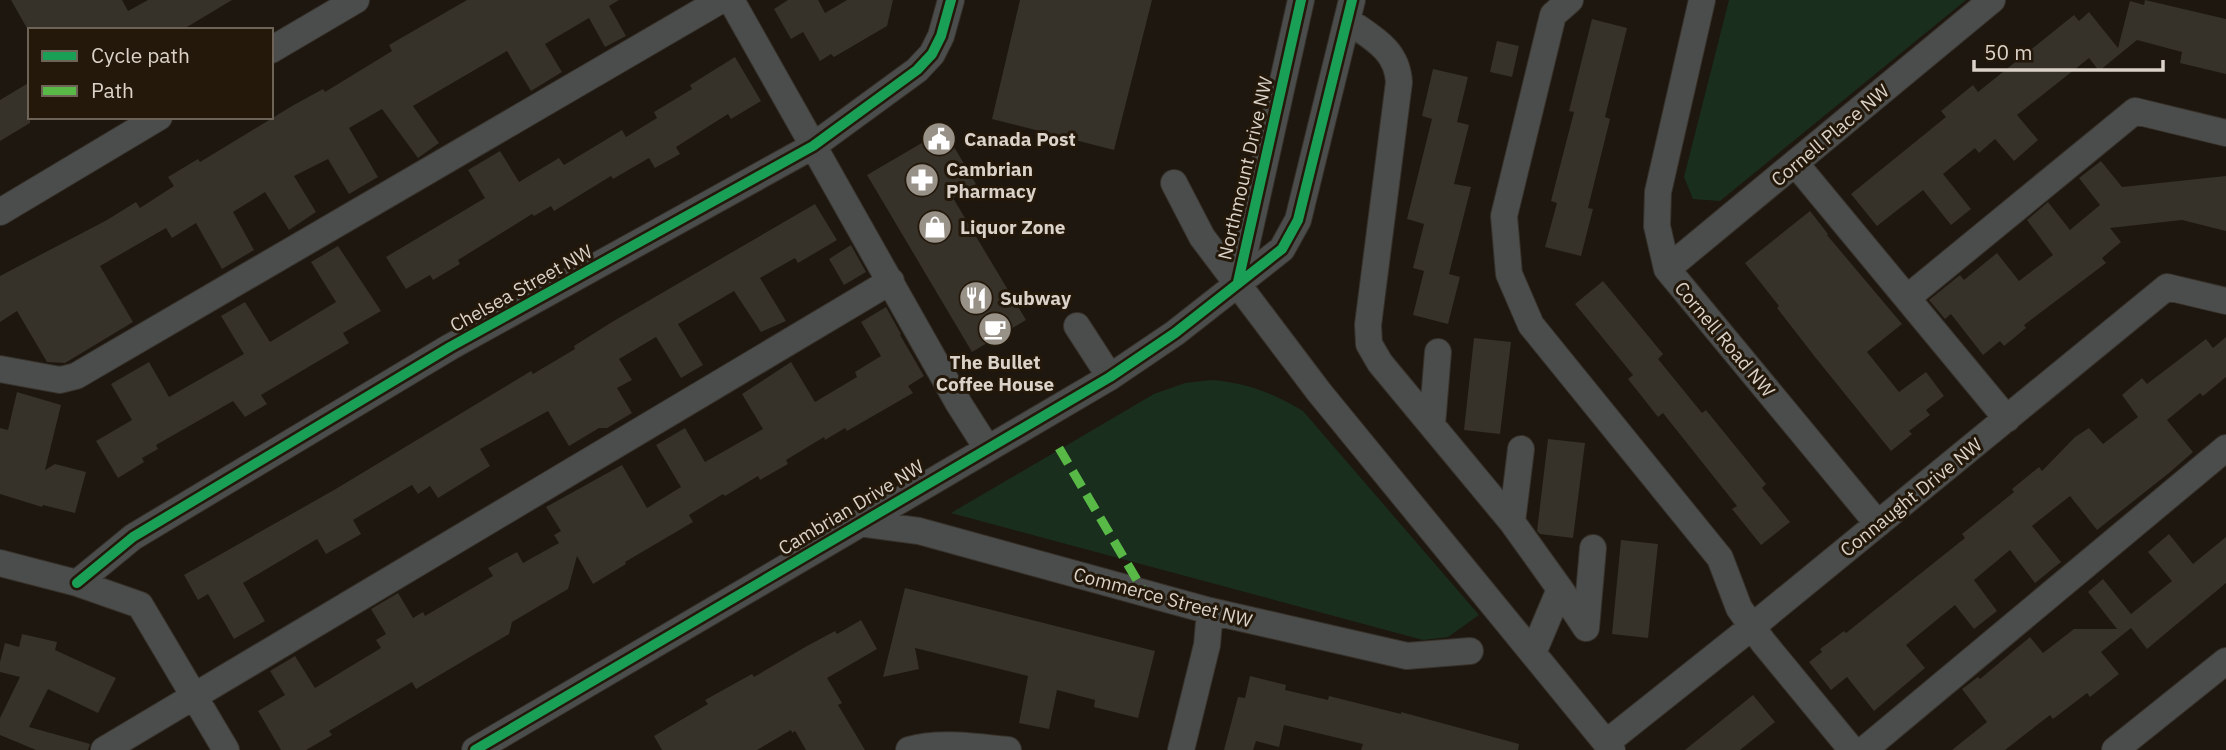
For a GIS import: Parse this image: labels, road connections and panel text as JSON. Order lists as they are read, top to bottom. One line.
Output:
{"streets":{"street":["Cornell Place NW","Northmount Drive NW","Chelsea Street NW","Cornell Road NW","Connaught Drive NW","Cambrian Drive NW","Commerce Street NW"]},"crossings":[["Cornell Place NW","Cornell Road NW"],["Northmount Drive NW","Connaught Drive NW"],["Northmount Drive NW","Cambrian Drive NW"],["Cornell Road NW","Connaught Drive NW"],["Cambrian Drive NW","Commerce Street NW"]],"places":{"public building":["Canada Post"],"pharmacy":["Cambrian Pharmacy"],"shop":["Liquor Zone"],"restaurant":["Subway"],"cafe":["The Bullet Coffee House"]},"legend":["Cycle path","Path"],"scale_bar":"50 m"}
